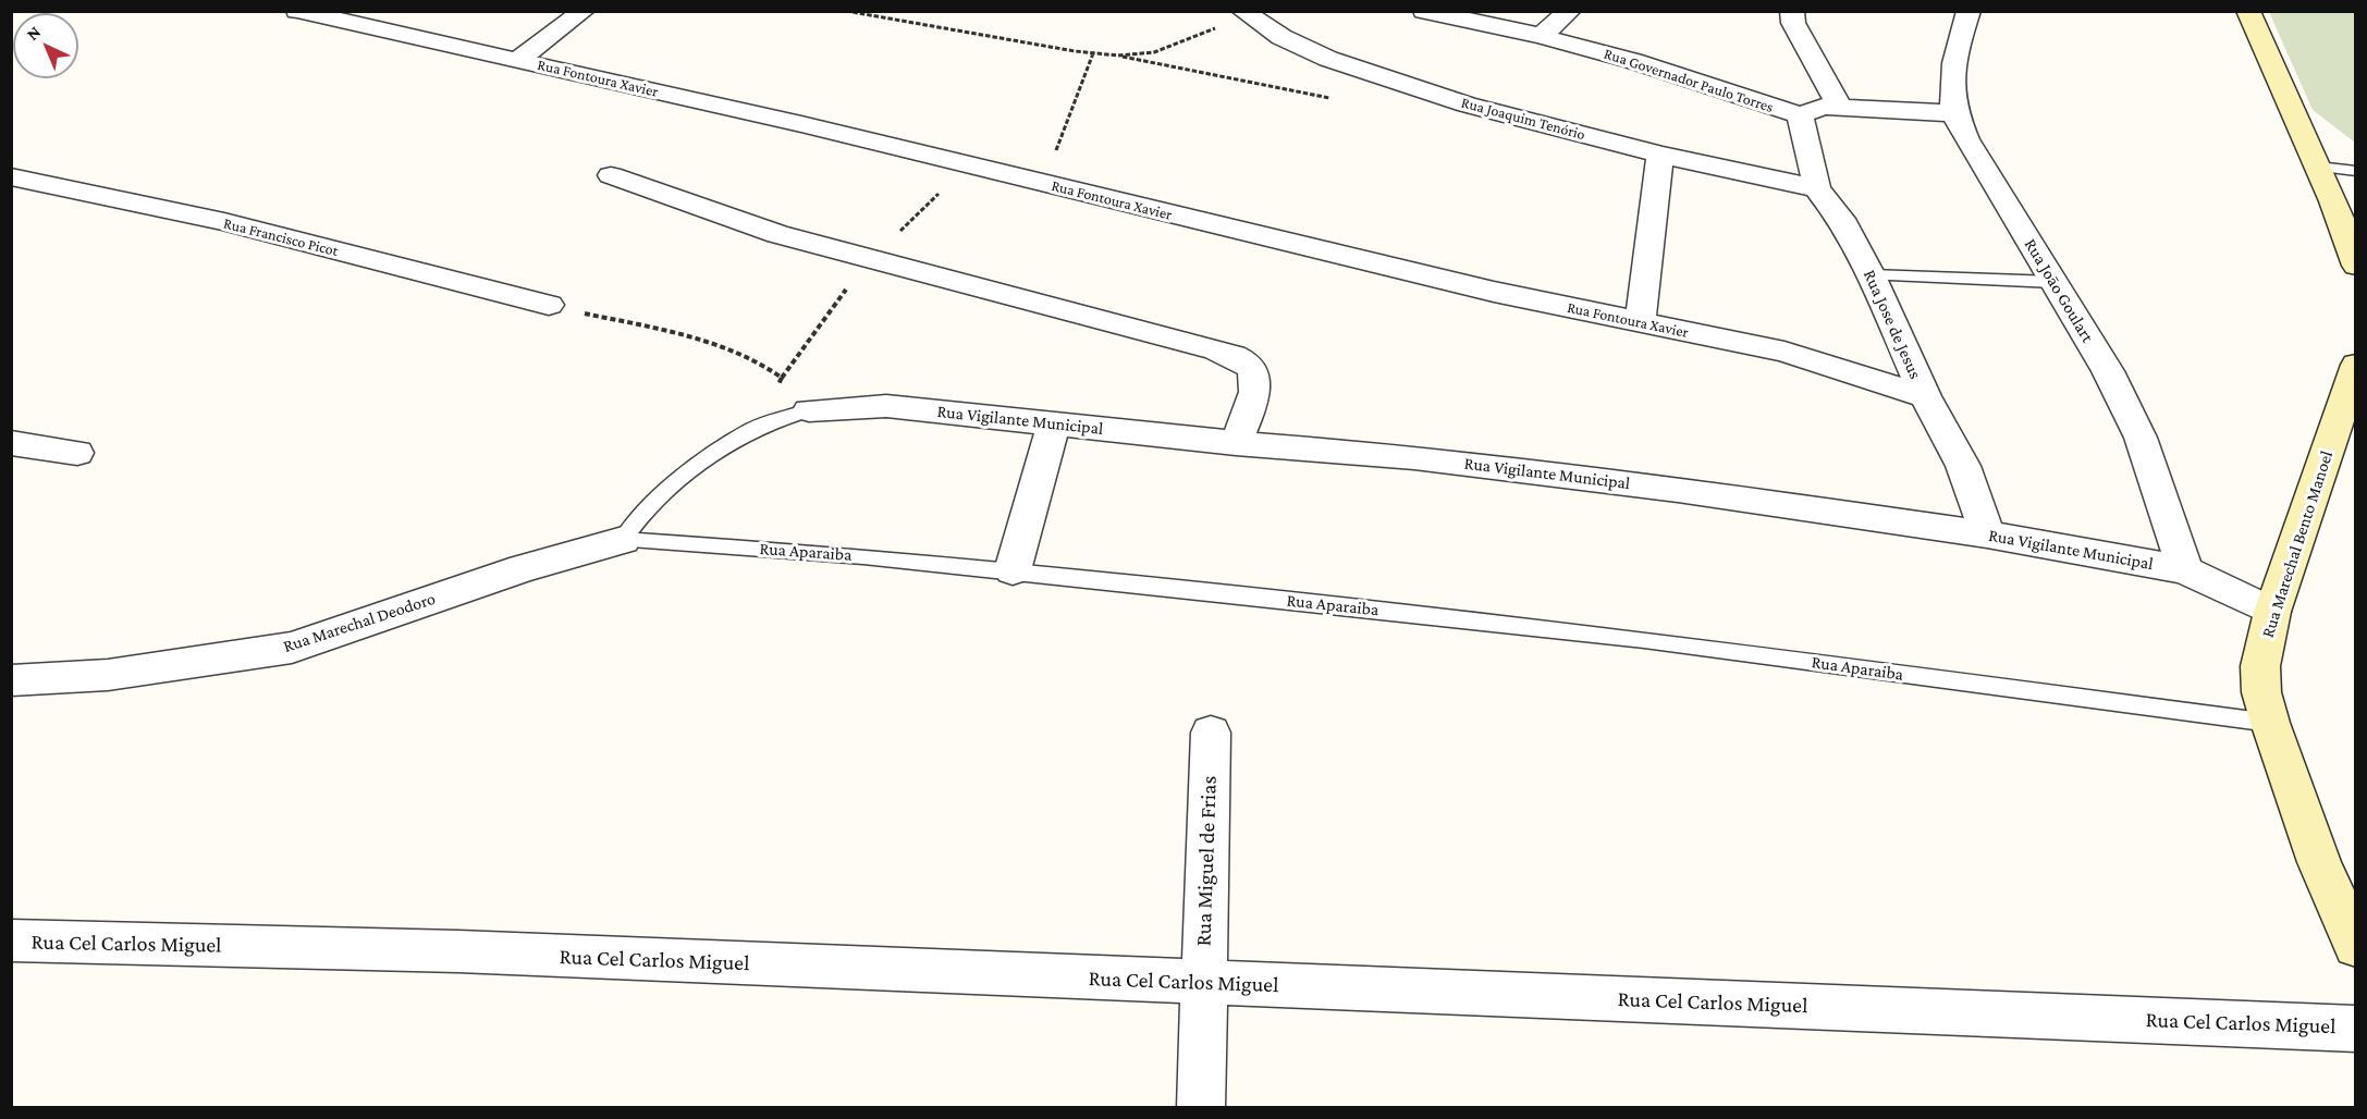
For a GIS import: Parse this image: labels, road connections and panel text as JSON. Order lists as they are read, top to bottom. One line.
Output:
{"streets":{"main road":["Rua Marechal Bento Manoel"],"street":["Rua Fontoura Xavier","Rua Governador Paulo Torres","Rua Joaquim Tenório","Rua Francisco Picot","Rua Joāo Goulart","Rua Jose de Jesus","Rua Vigilante Municipal","Rua Marechal Deodoro","Rua Miguel de Frias","Rua Cel Carlos Miguel"],"lane":["Rua Aparaiba"]},"crossings":[["Rua Fontoura Xavier","Rua Jose de Jesus"],["Rua Governador Paulo Torres","Rua Jose de Jesus"],["Rua Joaquim Tenório","Rua Jose de Jesus"],["Rua Joāo Goulart","Rua Vigilante Municipal"],["Rua Jose de Jesus","Rua Vigilante Municipal"],["Rua Vigilante Municipal","Rua Marechal Bento Manoel"],["Rua Marechal Bento Manoel","Rua Aparaiba"],["Rua Aparaiba","Rua Marechal Deodoro"],["Rua Miguel de Frias","Rua Cel Carlos Miguel"]],"north":"top left"}
